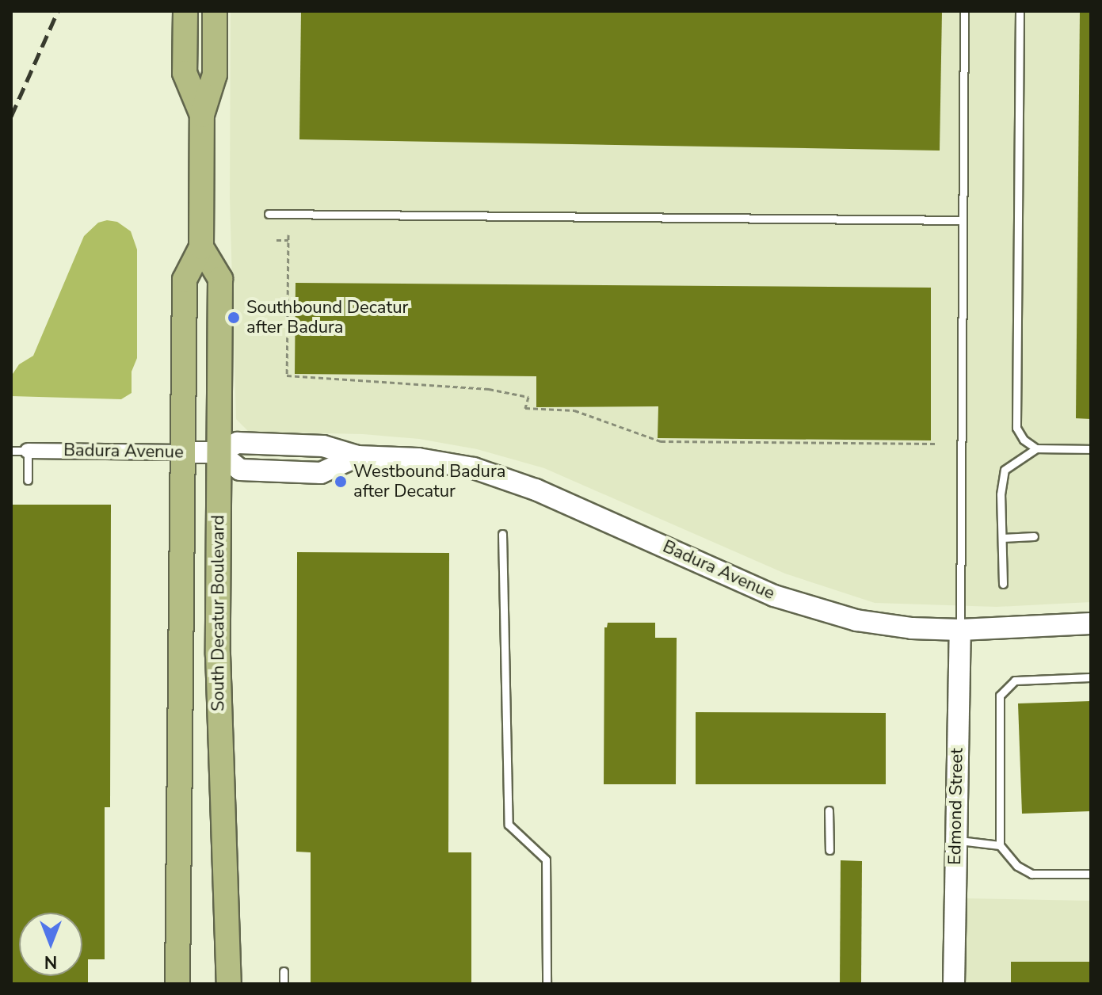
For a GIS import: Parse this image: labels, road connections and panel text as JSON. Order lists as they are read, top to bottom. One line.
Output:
{"streets":{"main road":["Badura Avenue","South Decatur Boulevard","Edmond Street"]},"crossings":[["Badura Avenue","South Decatur Boulevard"],["Badura Avenue","Edmond Street"]],"places":["Southbound Decatur after Badura","Westbound Badura after Decatur"],"north":"bottom"}
